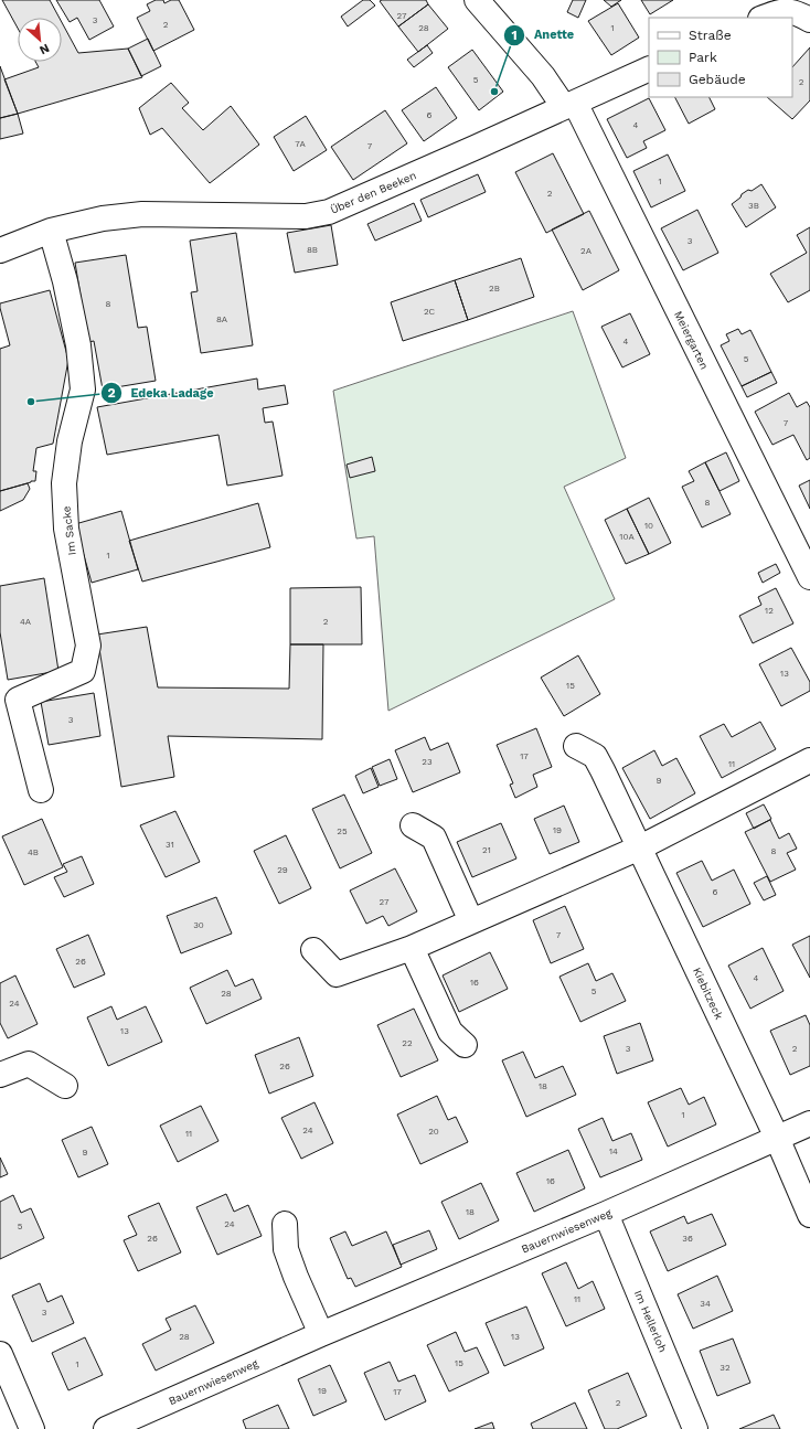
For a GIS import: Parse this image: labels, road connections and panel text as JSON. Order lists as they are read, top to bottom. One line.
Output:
{"streets":{"street":["Über den Beeken","Meiergarten","Im Sacke","Kiebitzeck","Bauernwiesenweg","Im Hellerloh"]},"crossings":[["Über den Beeken","Meiergarten"],["Über den Beeken","Im Sacke"],["Kiebitzeck","Bauernwiesenweg"],["Bauernwiesenweg","Im Hellerloh"]],"places":["Anette","Edeka Ladage"],"house_numbers":["27","3","2","28","1","5","2","6","4","7A","7","1","2","3B","3","8B","2A","2B","8","2C","8A","4","5","7","8","10","10A","1","12","4A","2","13","15","3","17","23","11","9","19","25","31","21","8","4B","29","6","27","30","7","26","4","16","5","28","24","13","22","3","2","26","18","1","24","20","11","14","9","16","18","24","5","26","36","11","34","3","28","13","15","1","32","19","17","2"],"legend":["Straße","Park","Gebäude"],"north":"bottom right"}
